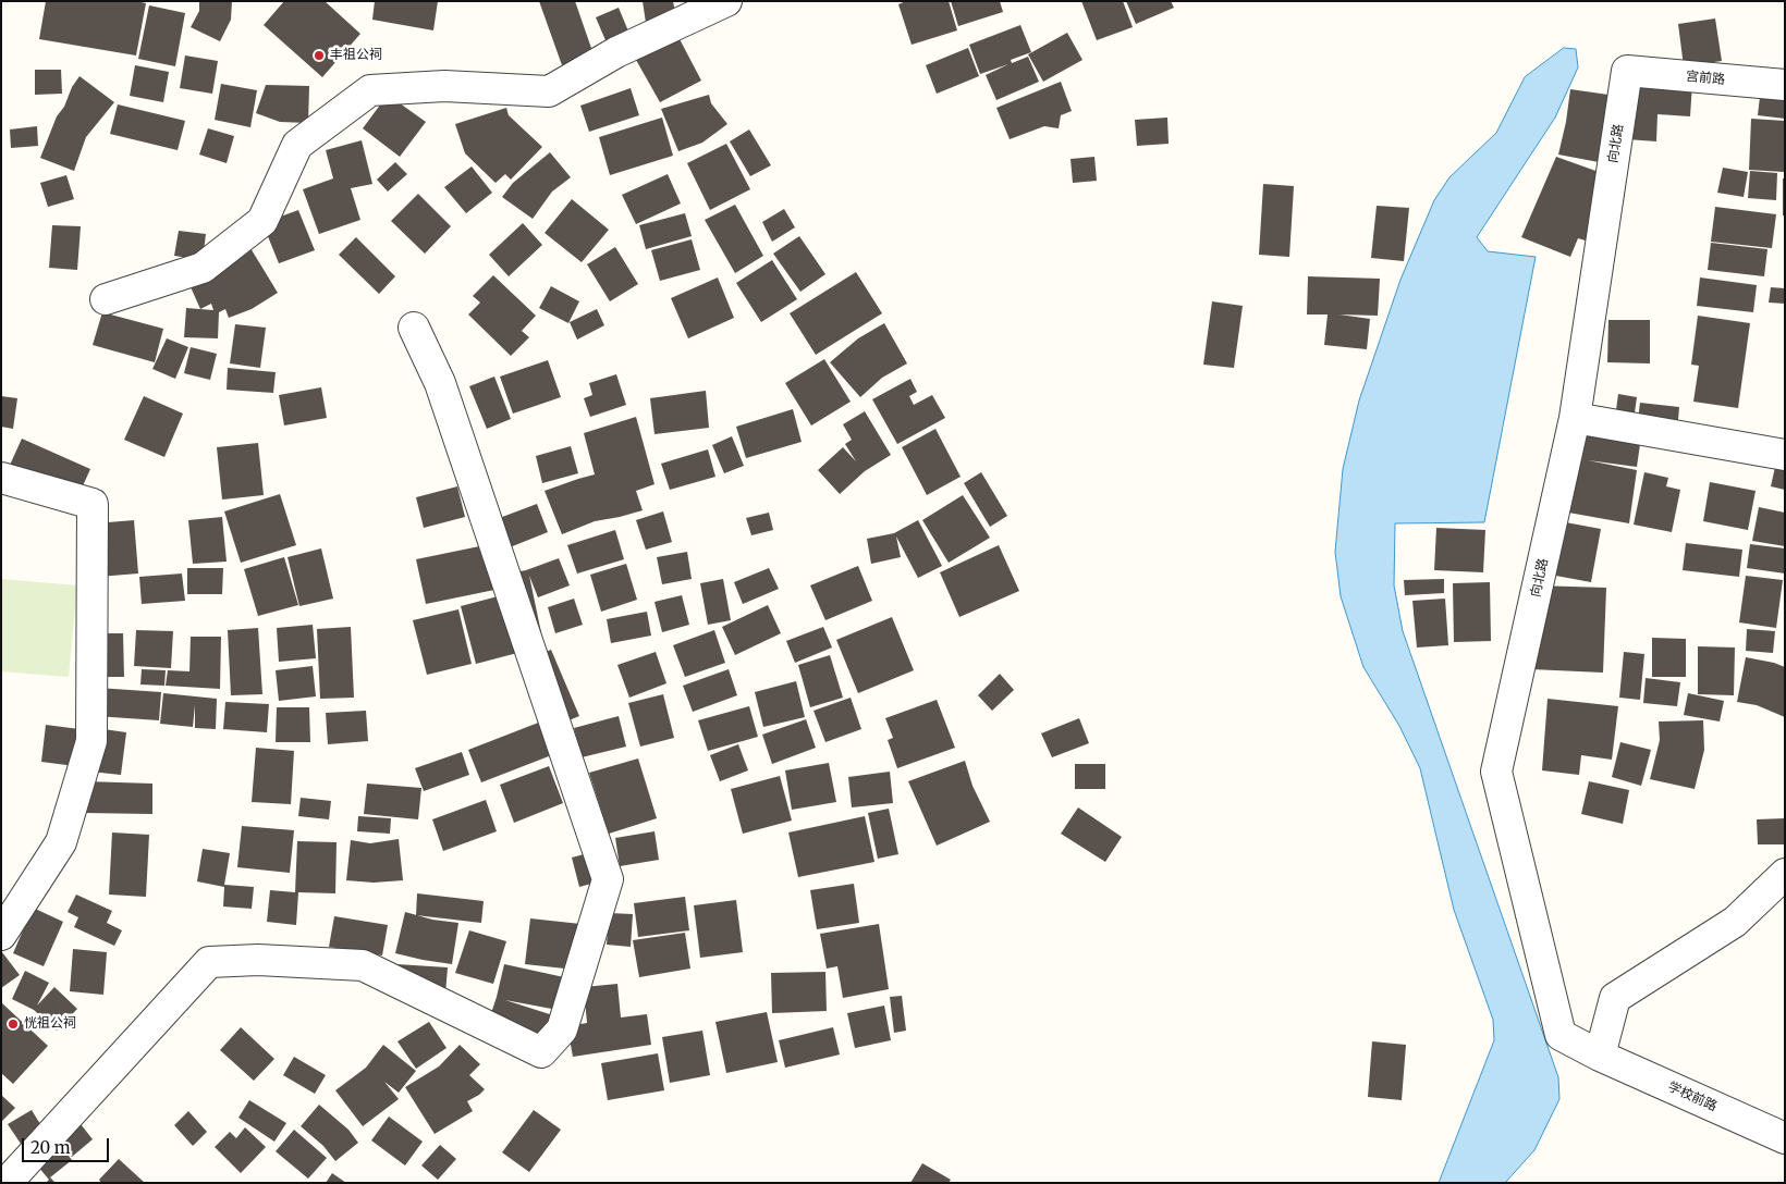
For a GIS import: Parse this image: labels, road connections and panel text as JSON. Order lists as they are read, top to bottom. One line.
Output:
{"streets":{"street":["宫前路","向北路","学校前路"]},"crossings":[["宫前路","向北路"],["向北路","学校前路"]],"places":["丰祖公祠","恍祖公祠"],"scale_bar":"20 m"}
